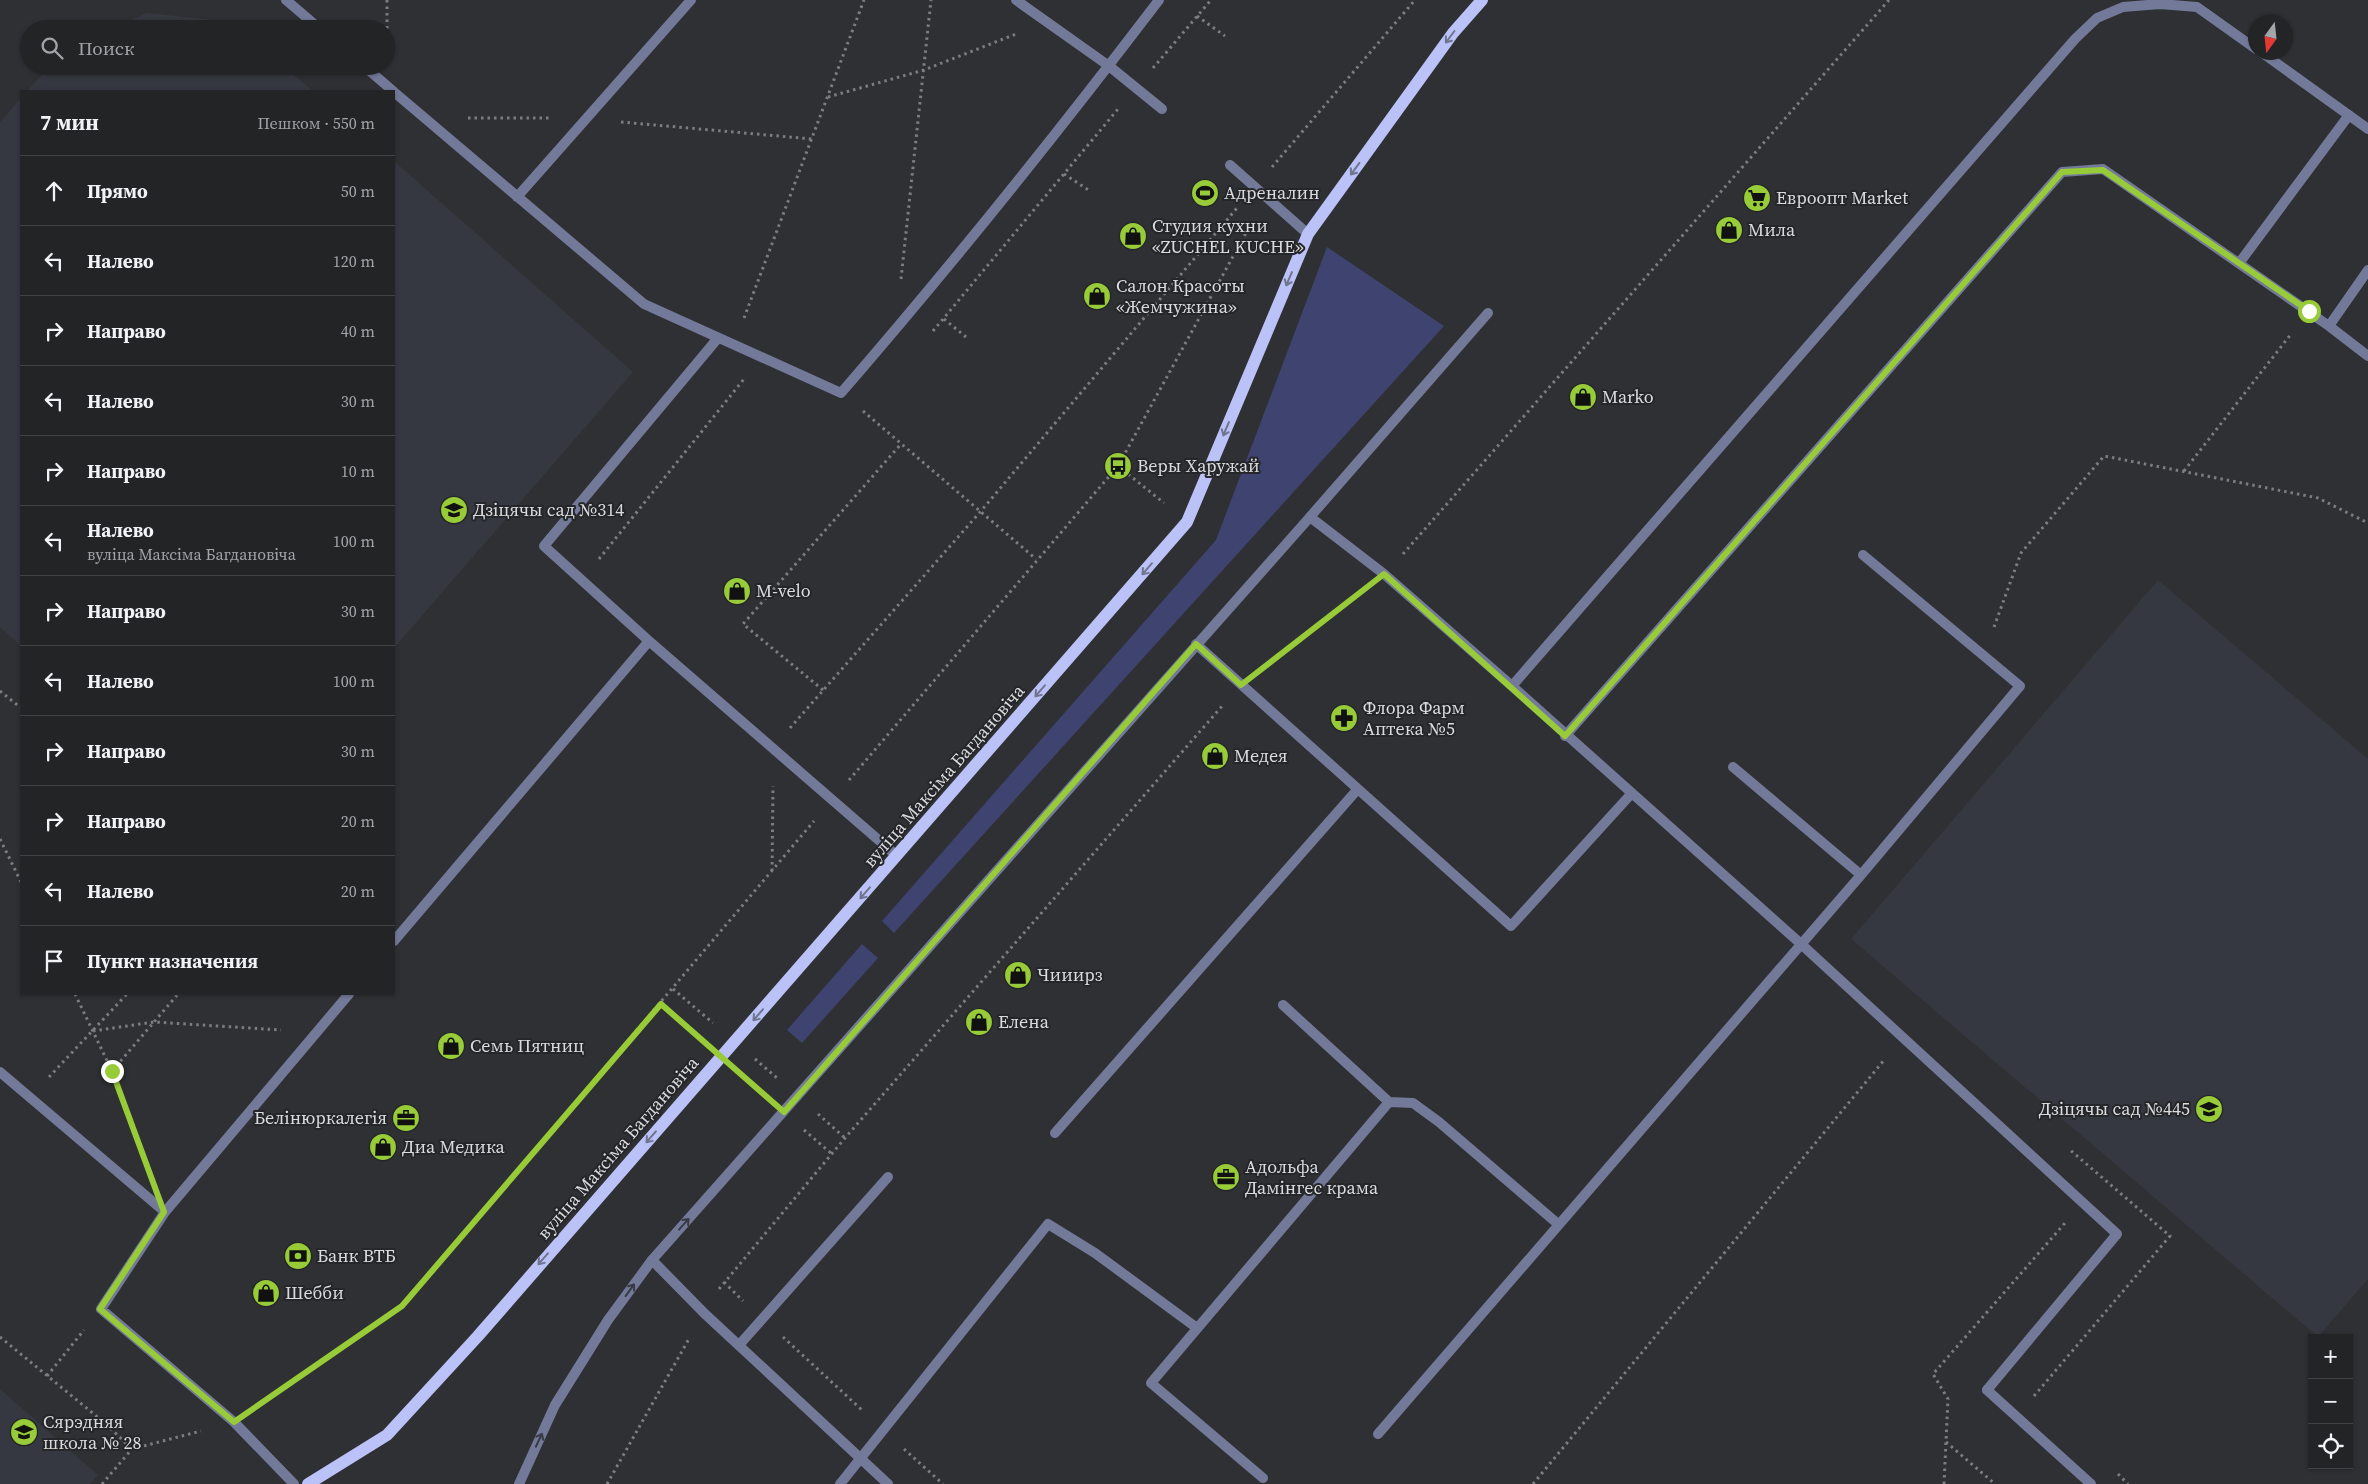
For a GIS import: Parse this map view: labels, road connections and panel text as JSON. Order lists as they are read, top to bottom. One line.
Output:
{"streets":{"main road":["вуліца Максіма Багдановіча"]},"one_way":["вуліца Максіма Багдановіча"],"places":{"sports":["Адреналин"],"supermarket":["Евроопт Market"],"shop":["Мила","Студия кухни «ZUCHEL KUCHE»","Салон Красоты «Жемчужина»","Marko","M-velo","Медея","Чииирз","Елена","Семь Пятниц","Диа Медика","Шебби"],"bus stop":["Веры Харужай"],"school or university":["Дзіцячы сад №314","Дзіцячы сад №445","Сярэдняя школа № 28"],"pharmacy":["Флора Фарм Аптека №5"],"office":["Белінюркалегія","Адольфа Дамінгес крама"],"bank":["Банк ВТБ"]},"north":"bottom","page":{"search":"Поиск","heading":["7 мин","Пешком · 550 m"],"list":[["Прямо","50 m"],["Налево","120 m"],["Направо","40 m"],["Налево","30 m"],["Направо","10 m"],["Налево","вуліца Максіма Багдановіча","100 m"],["Направо","30 m"],["Налево","100 m"],["Направо","30 m"],["Направо","20 m"],["Налево","20 m"],"Пункт назначения"],"map_buttons":["+","−"]}}
